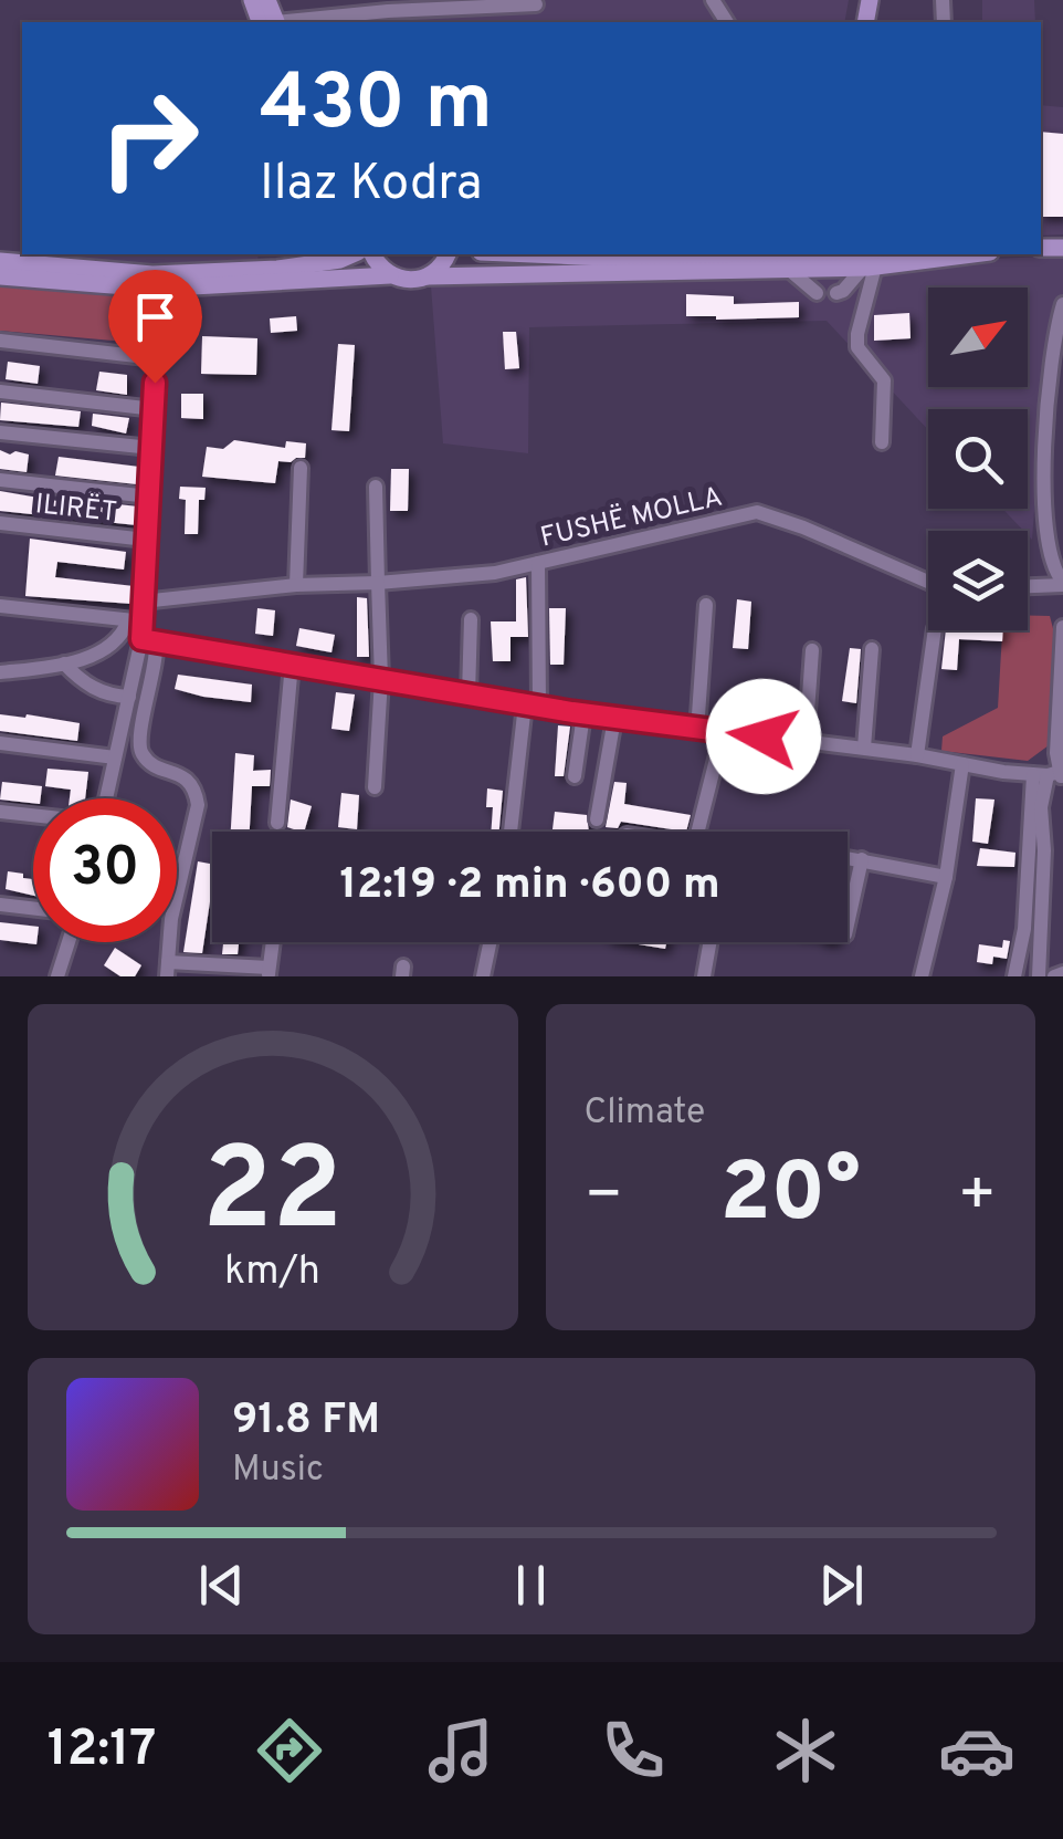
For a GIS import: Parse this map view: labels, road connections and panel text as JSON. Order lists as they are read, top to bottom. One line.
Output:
{"streets":{"street":["ILIRËT","FUSHË MOLLA"]},"north":"top right","page":{"turn":["430 m","Ilaz Kodra"],"limit":"30","trip":"12:19 · 2 min · 600 m","tile":"Climate","heat":["−","20°","+"],"song":["91.8 FM","Music"],"tabs":"12:17","gauge":["22","km/h"]}}
